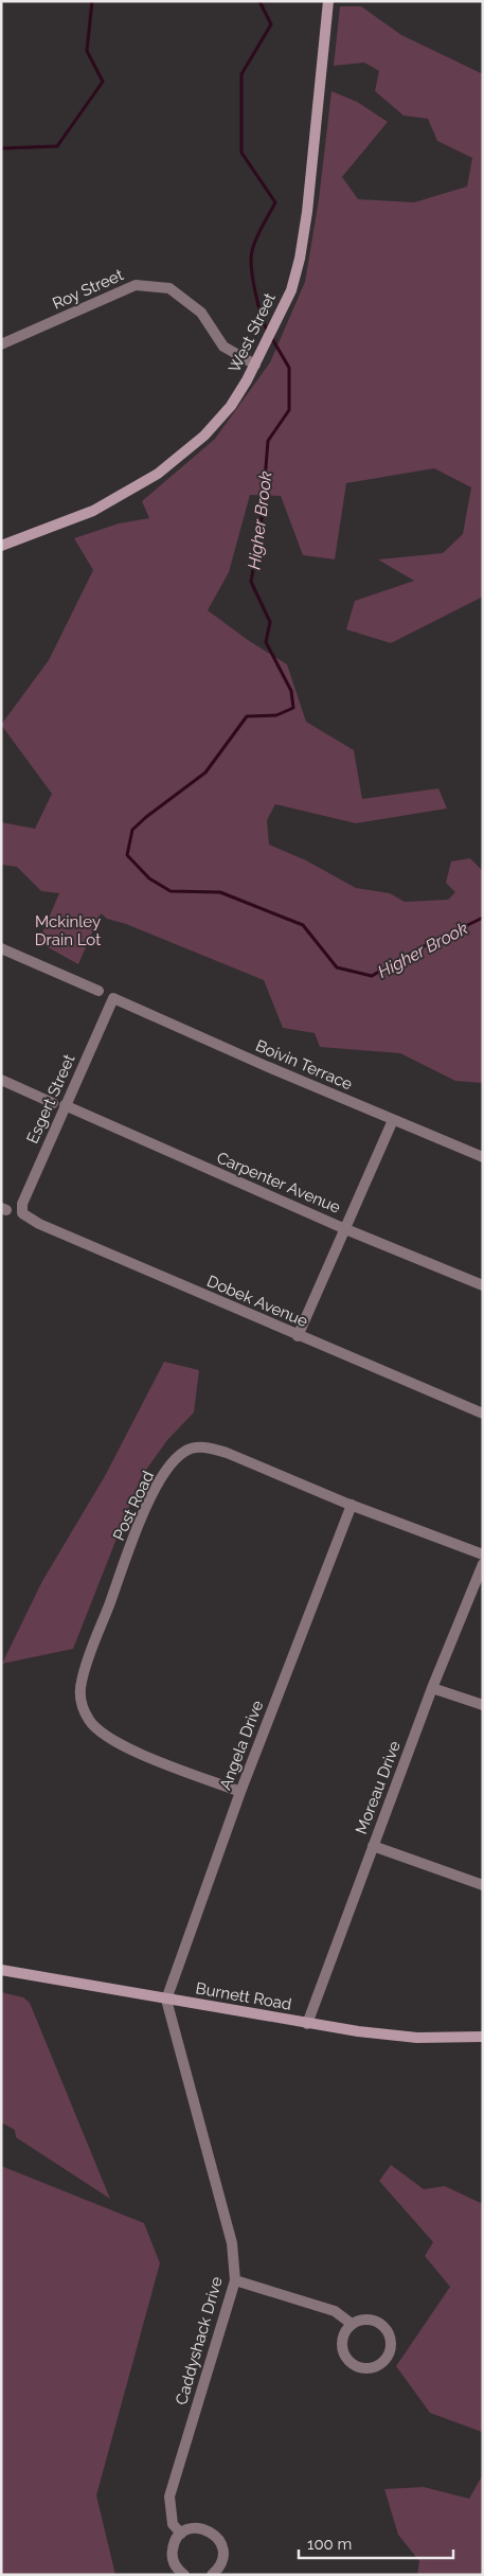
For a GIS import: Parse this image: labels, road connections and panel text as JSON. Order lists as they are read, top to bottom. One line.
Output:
{"streets":{"main road":["West Street","Burnett Road"],"street":["Roy Street","Boivin Terrace","Esgert Street","Carpenter Avenue","Dobek Avenue","Post Road","Angela Drive","Moreau Drive","Caddyshack Drive"]},"crossings":[["Roy Street","West Street"],["Boivin Terrace","Esgert Street"],["Esgert Street","Carpenter Avenue"],["Esgert Street","Dobek Avenue"],["Post Road","Angela Drive"],["Angela Drive","Burnett Road"],["Angela Drive","Caddyshack Drive"],["Moreau Drive","Burnett Road"],["Burnett Road","Caddyshack Drive"]],"water":["Higher Brook"],"parks":["Mckinley Drain Lot"],"scale_bar":"100 m"}
